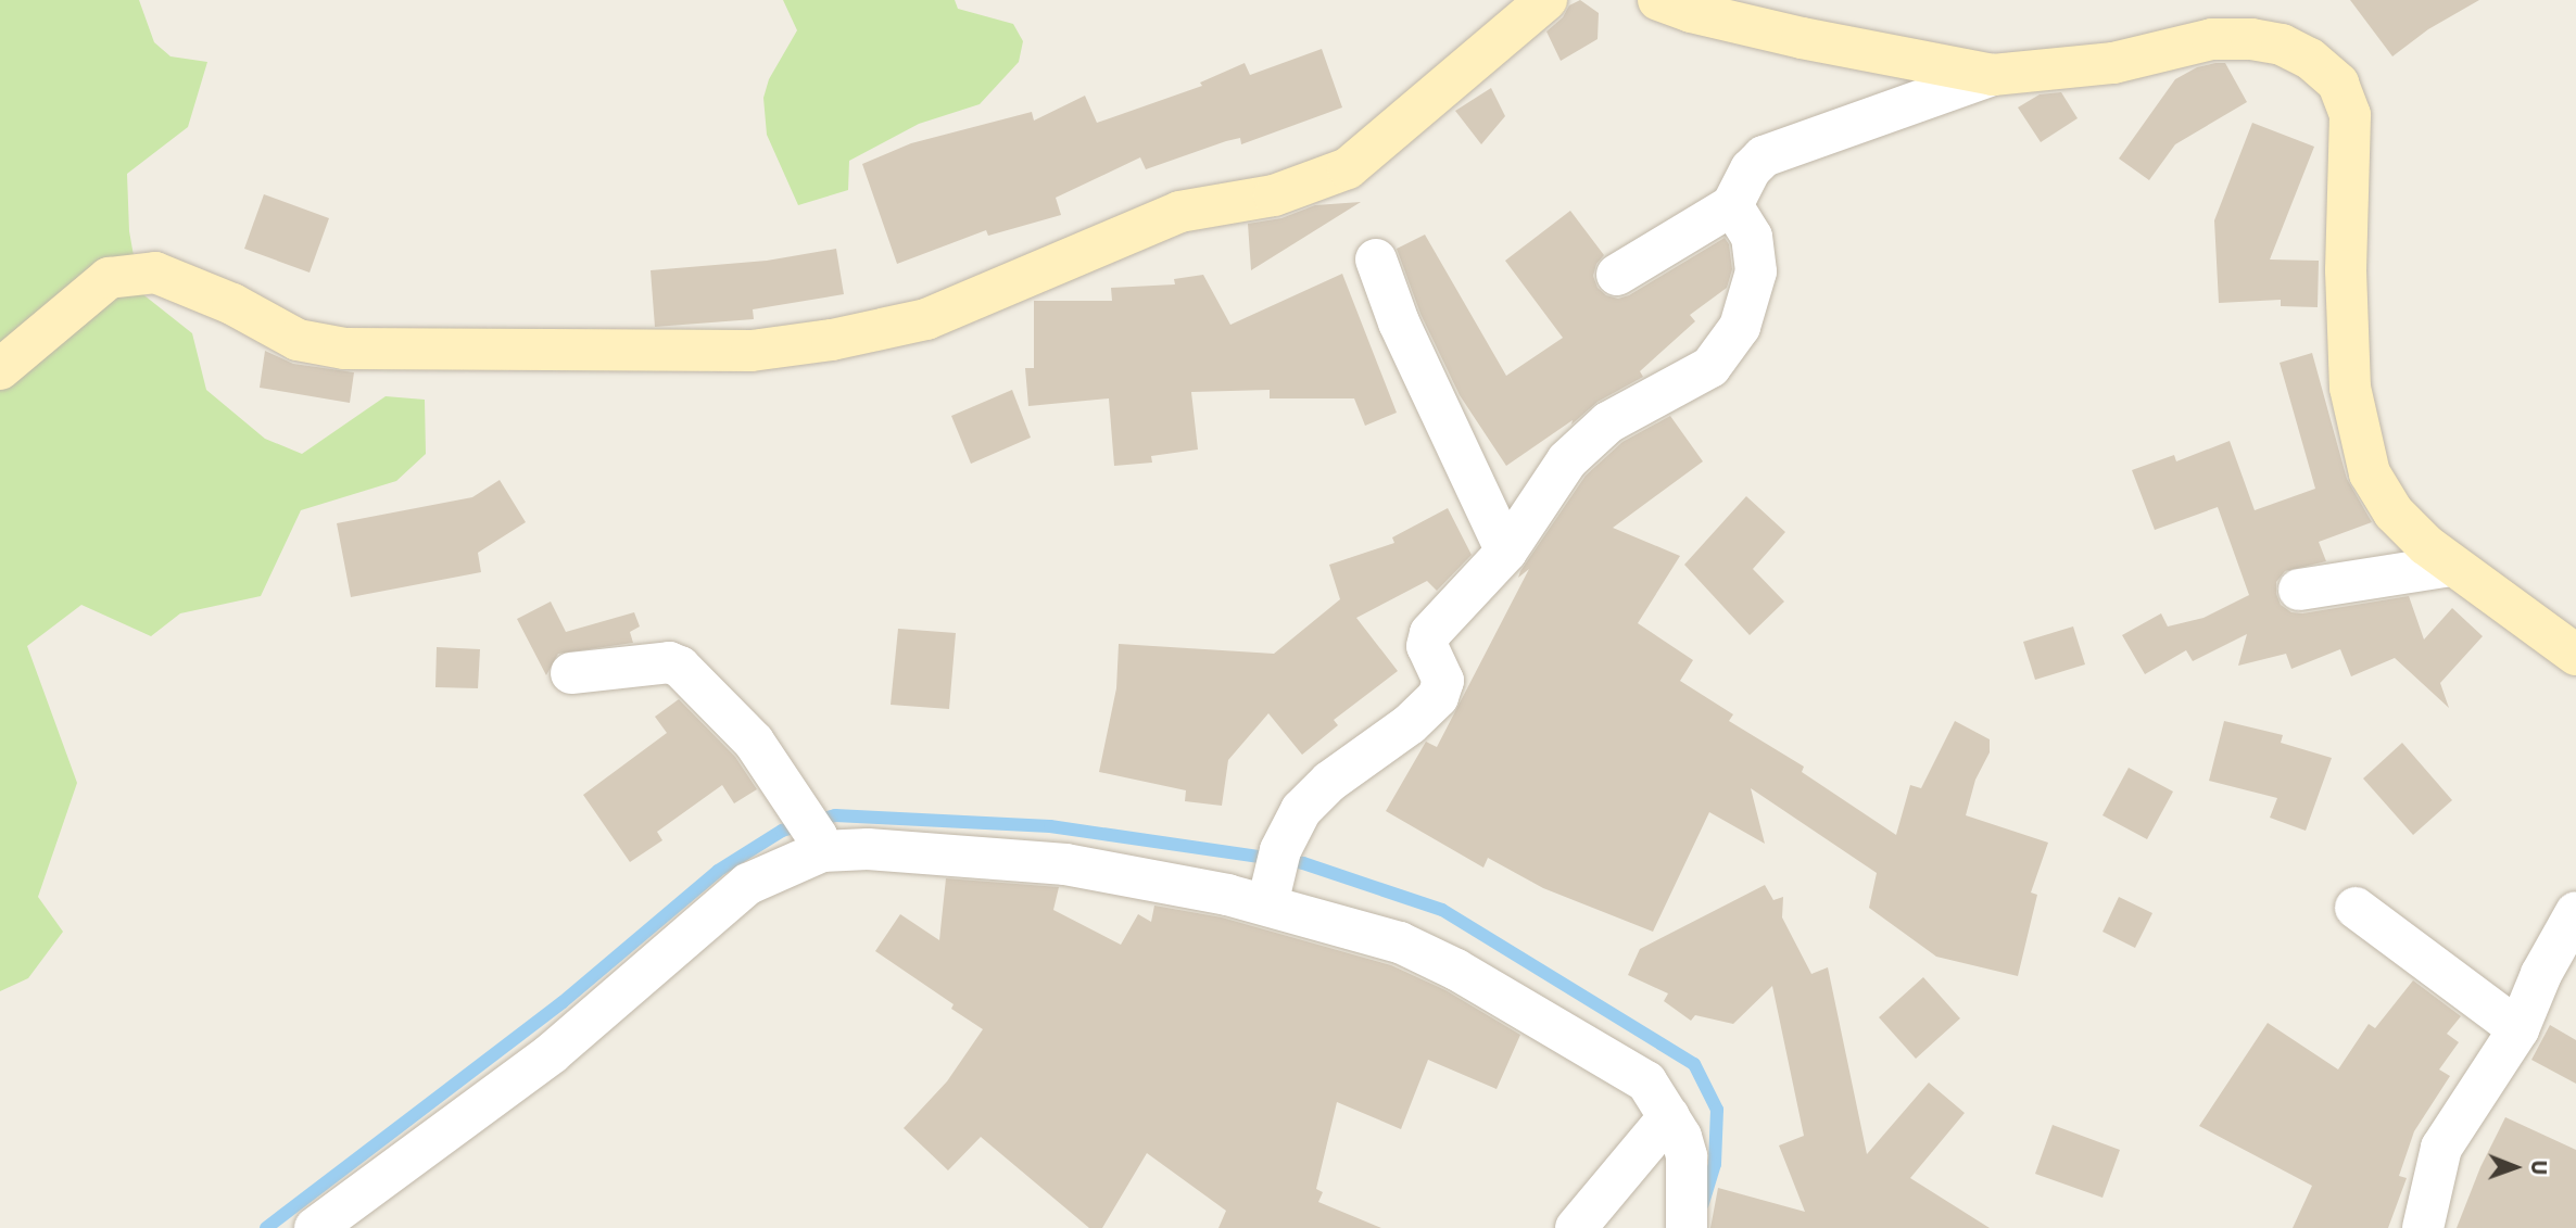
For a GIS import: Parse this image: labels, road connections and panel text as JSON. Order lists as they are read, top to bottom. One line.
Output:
{"north":"right"}
